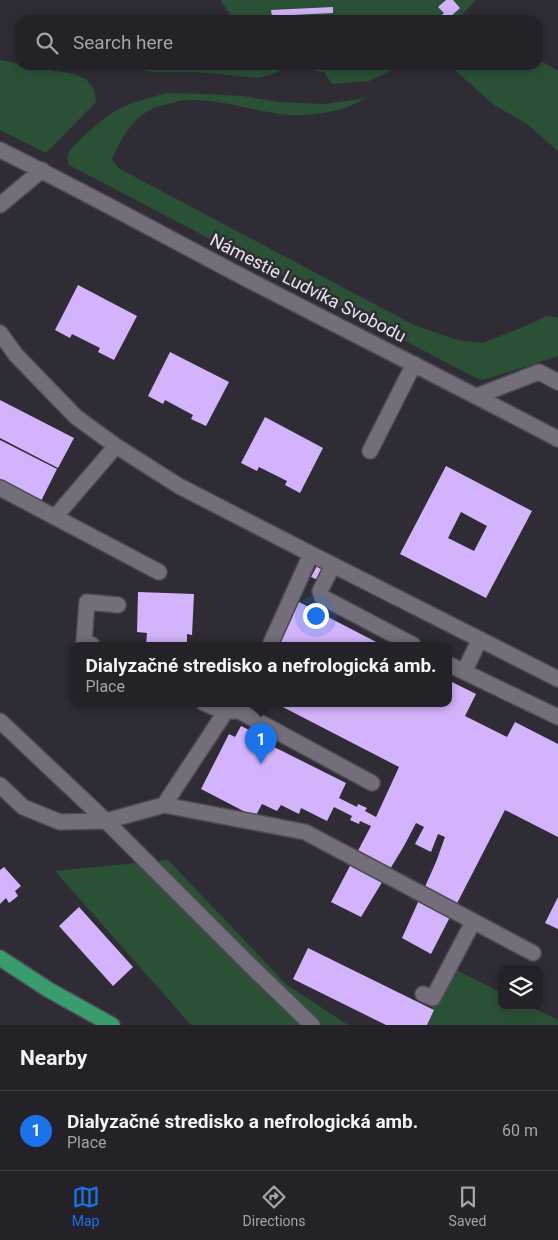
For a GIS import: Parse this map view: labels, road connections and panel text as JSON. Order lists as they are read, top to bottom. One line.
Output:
{"streets":{"street":["Námestie Ludvíka Svobodu"]},"page":{"search":"Search here","popup":["Dialyzačné stredisko a nefrologická amb.","Place"],"pins":"1","heading":"Nearby","list":[{"mark":"1","name":"Dialyzačné stredisko a nefrologická amb.","note":"Place","value":"60 m"}],"nav":["Map","Directions","Saved"]}}
